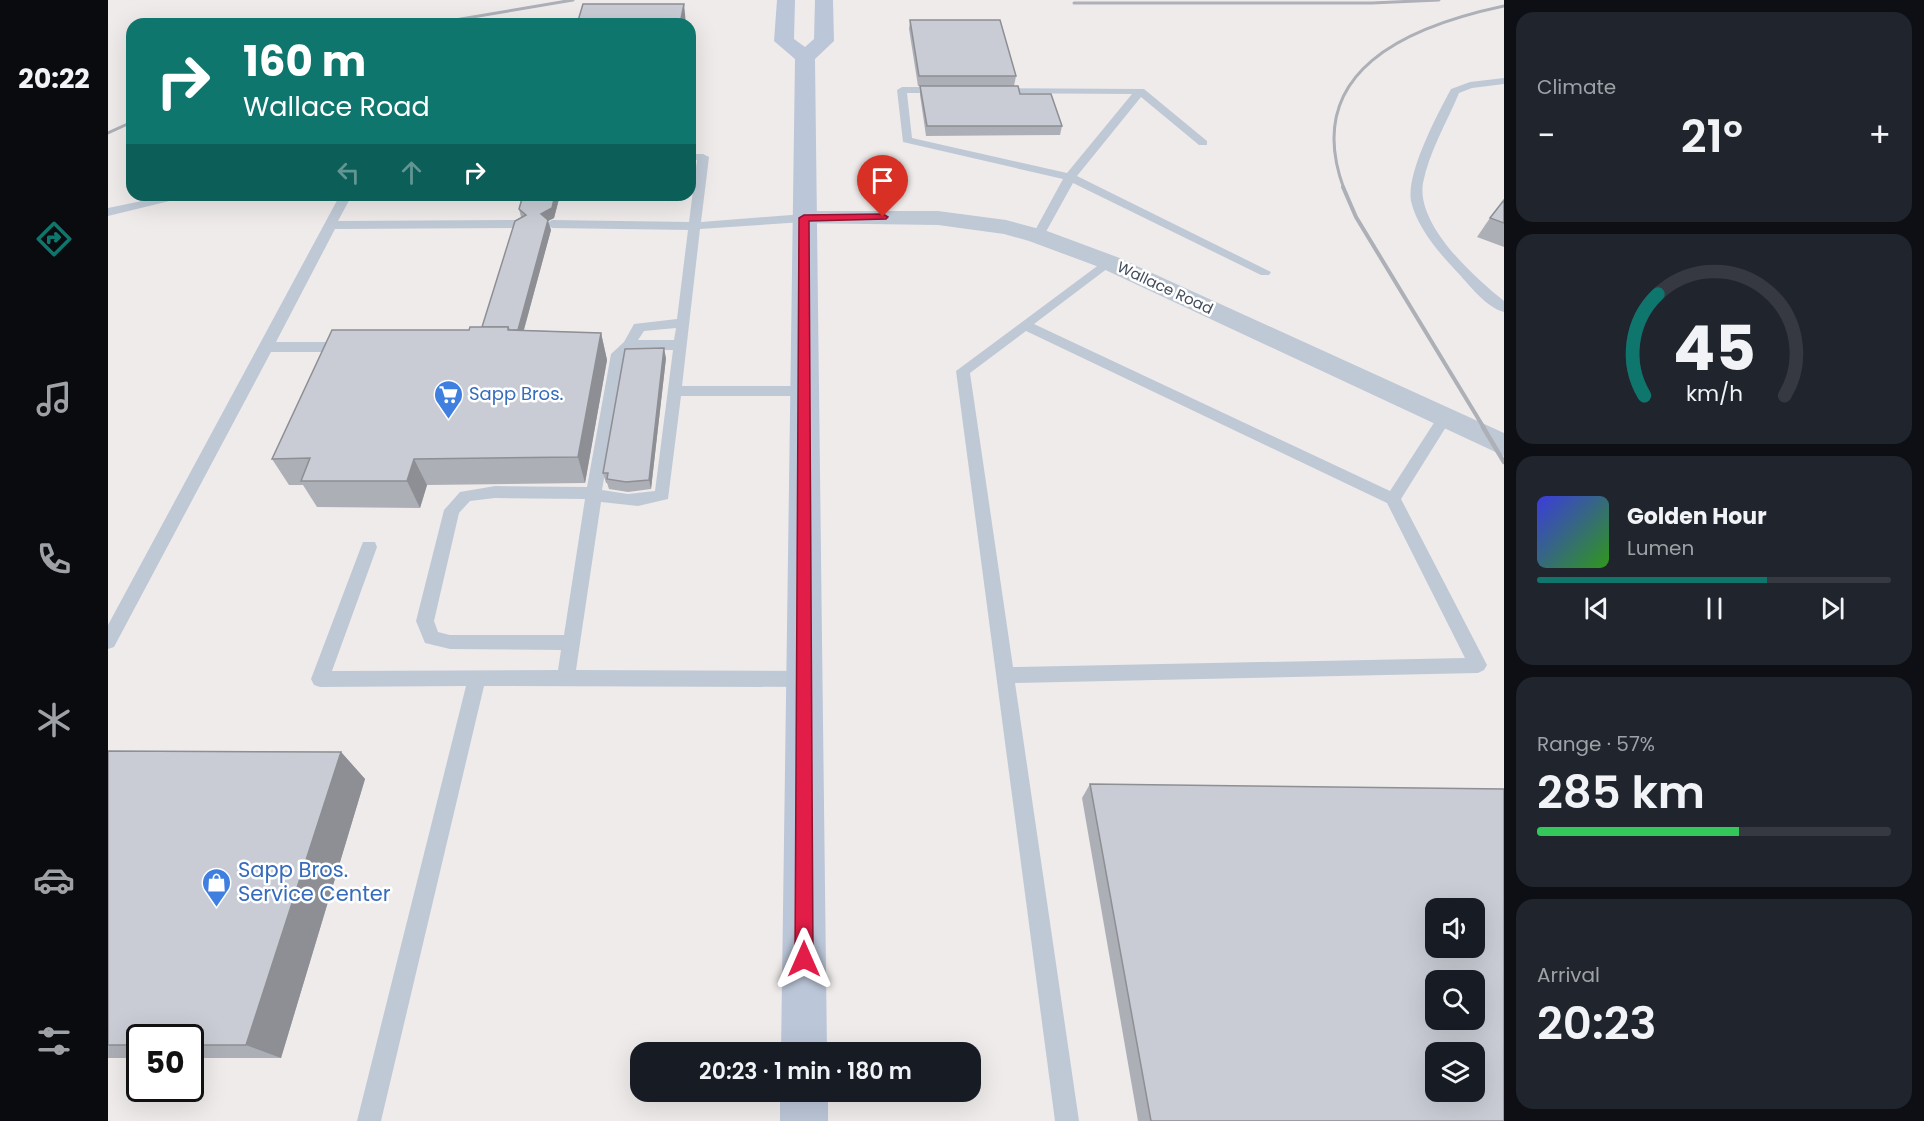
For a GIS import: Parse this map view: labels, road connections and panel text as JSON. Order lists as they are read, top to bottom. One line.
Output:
{"streets":{"street":["Wallace Road"]},"places":{"supermarket":["Sapp Bros."],"shop":["Sapp Bros. Service Center"]},"page":{"tabs":"20:22","tile":["Climate",["Range · 57%","285 km"],["Arrival","20:23"]],"turn":["160 m","Wallace Road"],"heat":["−","21°","+"],"song":["Golden Hour","Lumen"],"limit":"50","trip":"20:23 · 1 min · 180 m","gauge":["45","km/h"]}}
